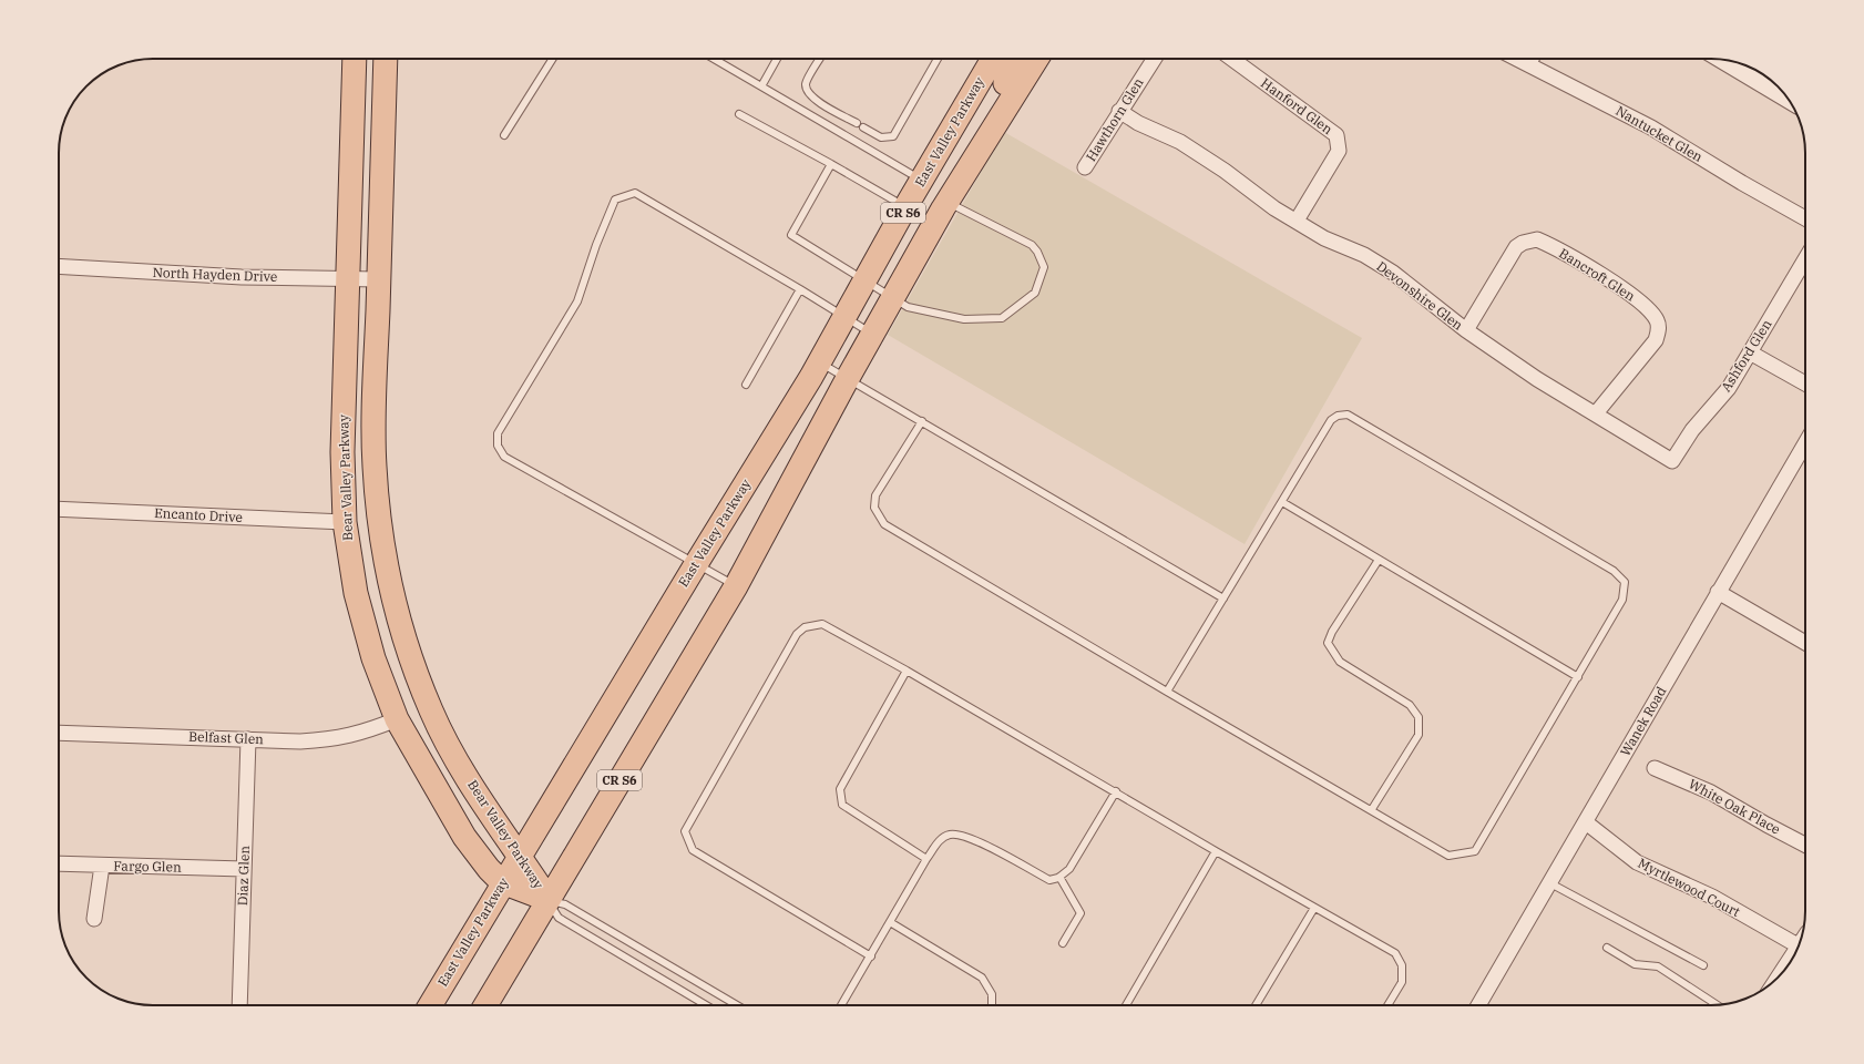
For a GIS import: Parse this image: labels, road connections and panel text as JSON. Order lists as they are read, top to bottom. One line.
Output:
{"streets":{"main road":["East Valley Parkway","CR S6","Bear Valley Parkway"],"street":["Hanford Glen","Hawthorn Glen","Nantucket Glen","North Hayden Drive","Bancroft Glen","Devonshire Glen","Ashford Glen","Encanto Drive","Wanek Road","Belfast Glen","White Oak Place","Fargo Glen","Diaz Glen","Myrtlewood Court"]},"crossings":[["Hanford Glen","Devonshire Glen"],["Hawthorn Glen","Devonshire Glen"],["East Valley Parkway","Bear Valley Parkway"],["CR S6","Bear Valley Parkway"],["North Hayden Drive","Bear Valley Parkway"],["Bancroft Glen","Devonshire Glen"],["Devonshire Glen","Ashford Glen"],["Bear Valley Parkway","Encanto Drive"],["Bear Valley Parkway","Belfast Glen"],["Wanek Road","Myrtlewood Court"],["Belfast Glen","Diaz Glen"],["Fargo Glen","Diaz Glen"]]}
